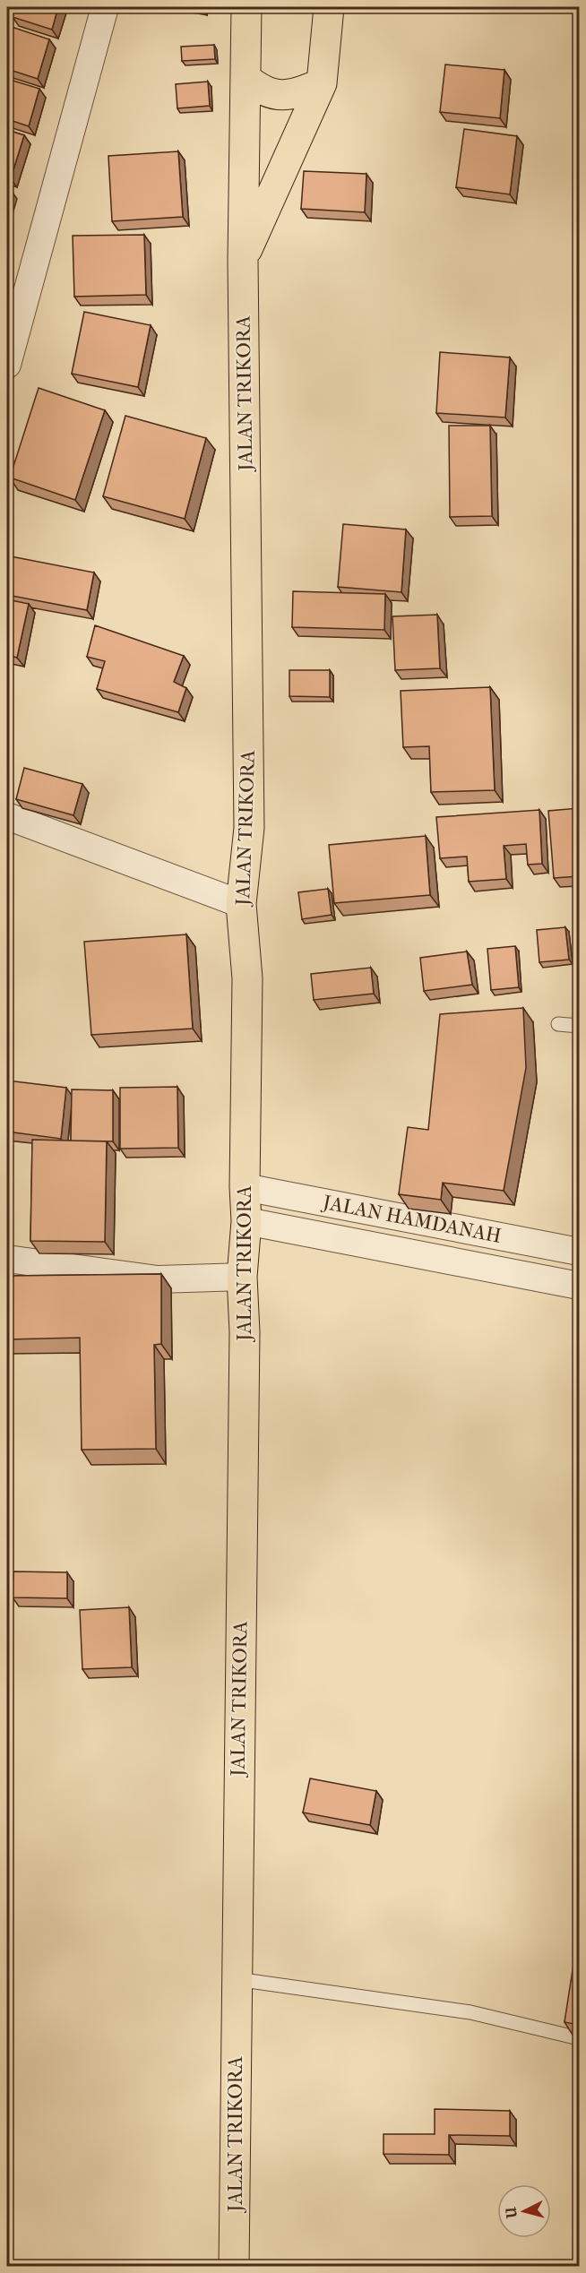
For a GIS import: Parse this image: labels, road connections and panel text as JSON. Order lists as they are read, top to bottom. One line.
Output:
{"streets":{"main road":["JALAN TRIKORA"],"street":["JALAN HAMDANAH"]},"crossings":[["JALAN TRIKORA","JALAN HAMDANAH"]],"north":"left"}
